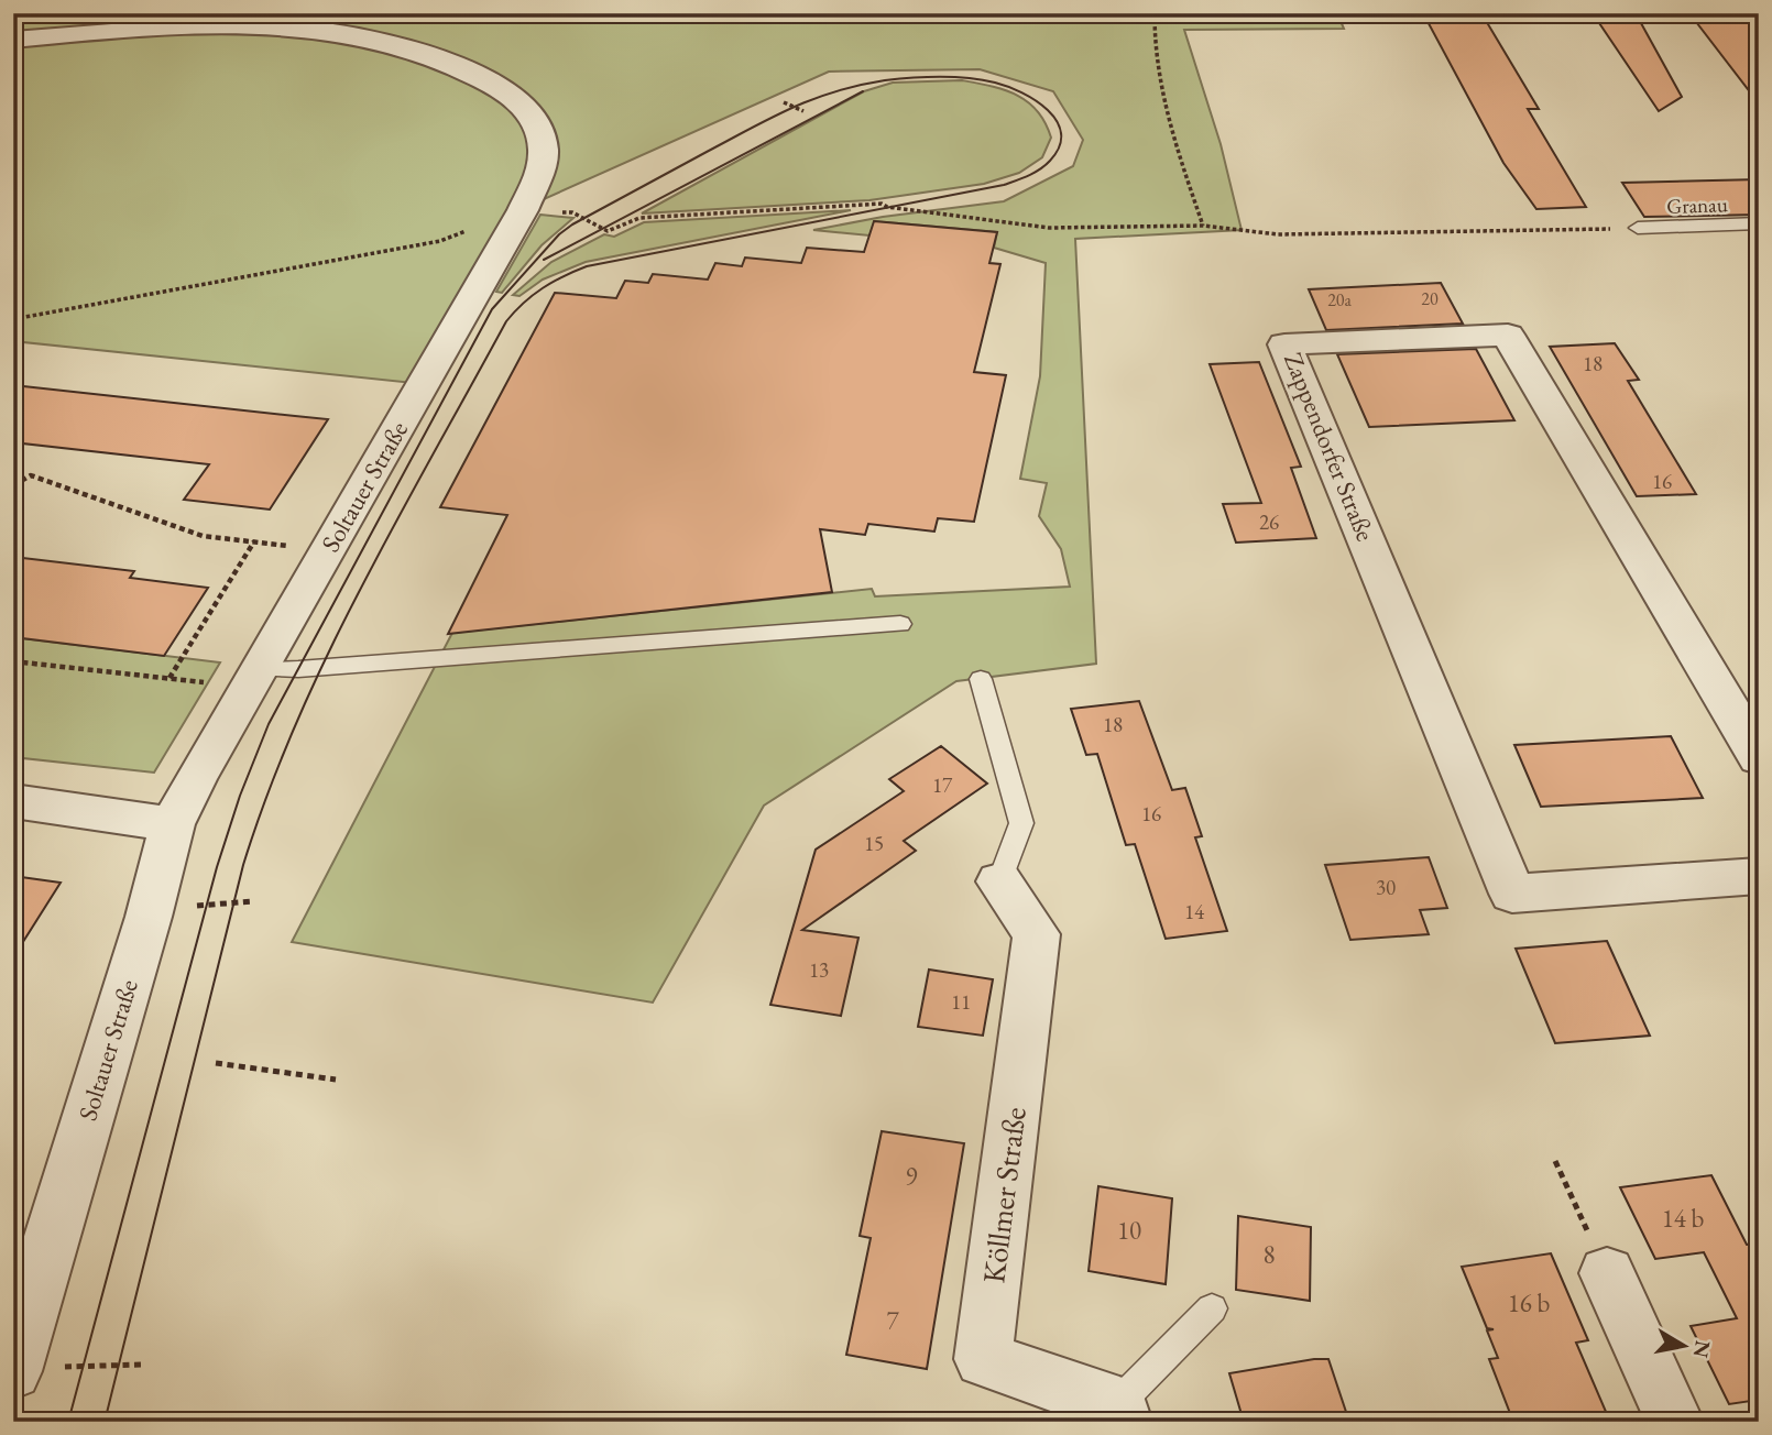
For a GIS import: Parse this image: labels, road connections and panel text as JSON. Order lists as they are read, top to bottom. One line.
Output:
{"streets":{"street":["Zappendorfer Straße","Soltauer Straße","Köllmer Straße"],"lane":["Granau"]},"house_numbers":["20","20a","18","16","26","18","17","16","15","30","14","13","11","9","14 b","10","8","16 b","7"],"north":"right"}
